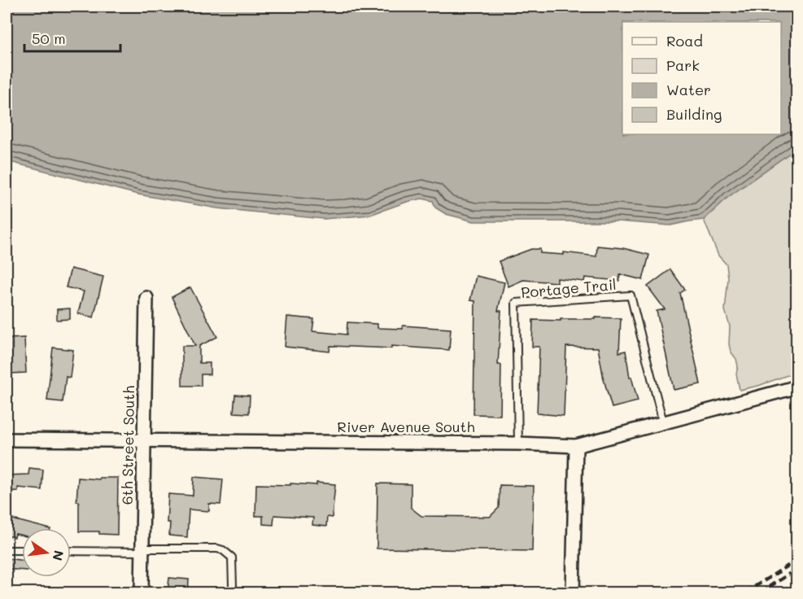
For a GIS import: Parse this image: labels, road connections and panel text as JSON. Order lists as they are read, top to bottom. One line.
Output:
{"streets":{"street":["River Avenue South","6th Street South"],"lane":["Portage Trail"]},"crossings":[["Portage Trail","River Avenue South"],["River Avenue South","6th Street South"]],"legend":["Road","Park","Water","Building"],"scale_bar":"50 m","north":"right"}
